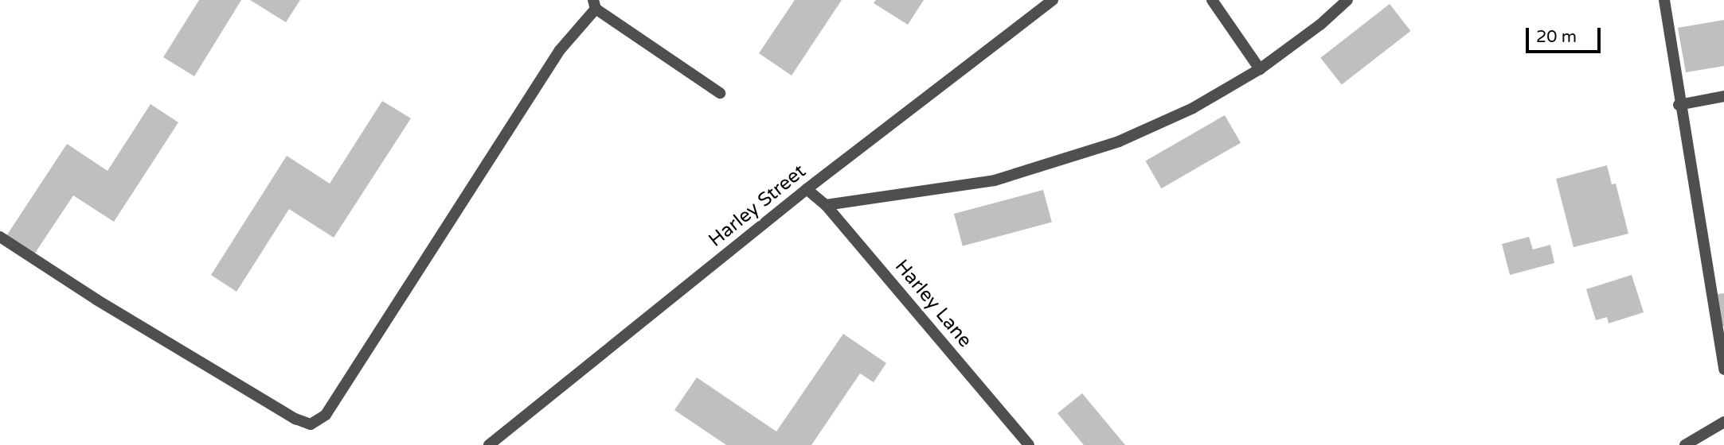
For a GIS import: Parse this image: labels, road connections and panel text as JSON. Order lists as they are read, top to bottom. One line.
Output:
{"streets":{"street":["Harley Street","Harley Lane"]},"crossings":[["Harley Street","Harley Lane"]],"scale_bar":"20 m"}
